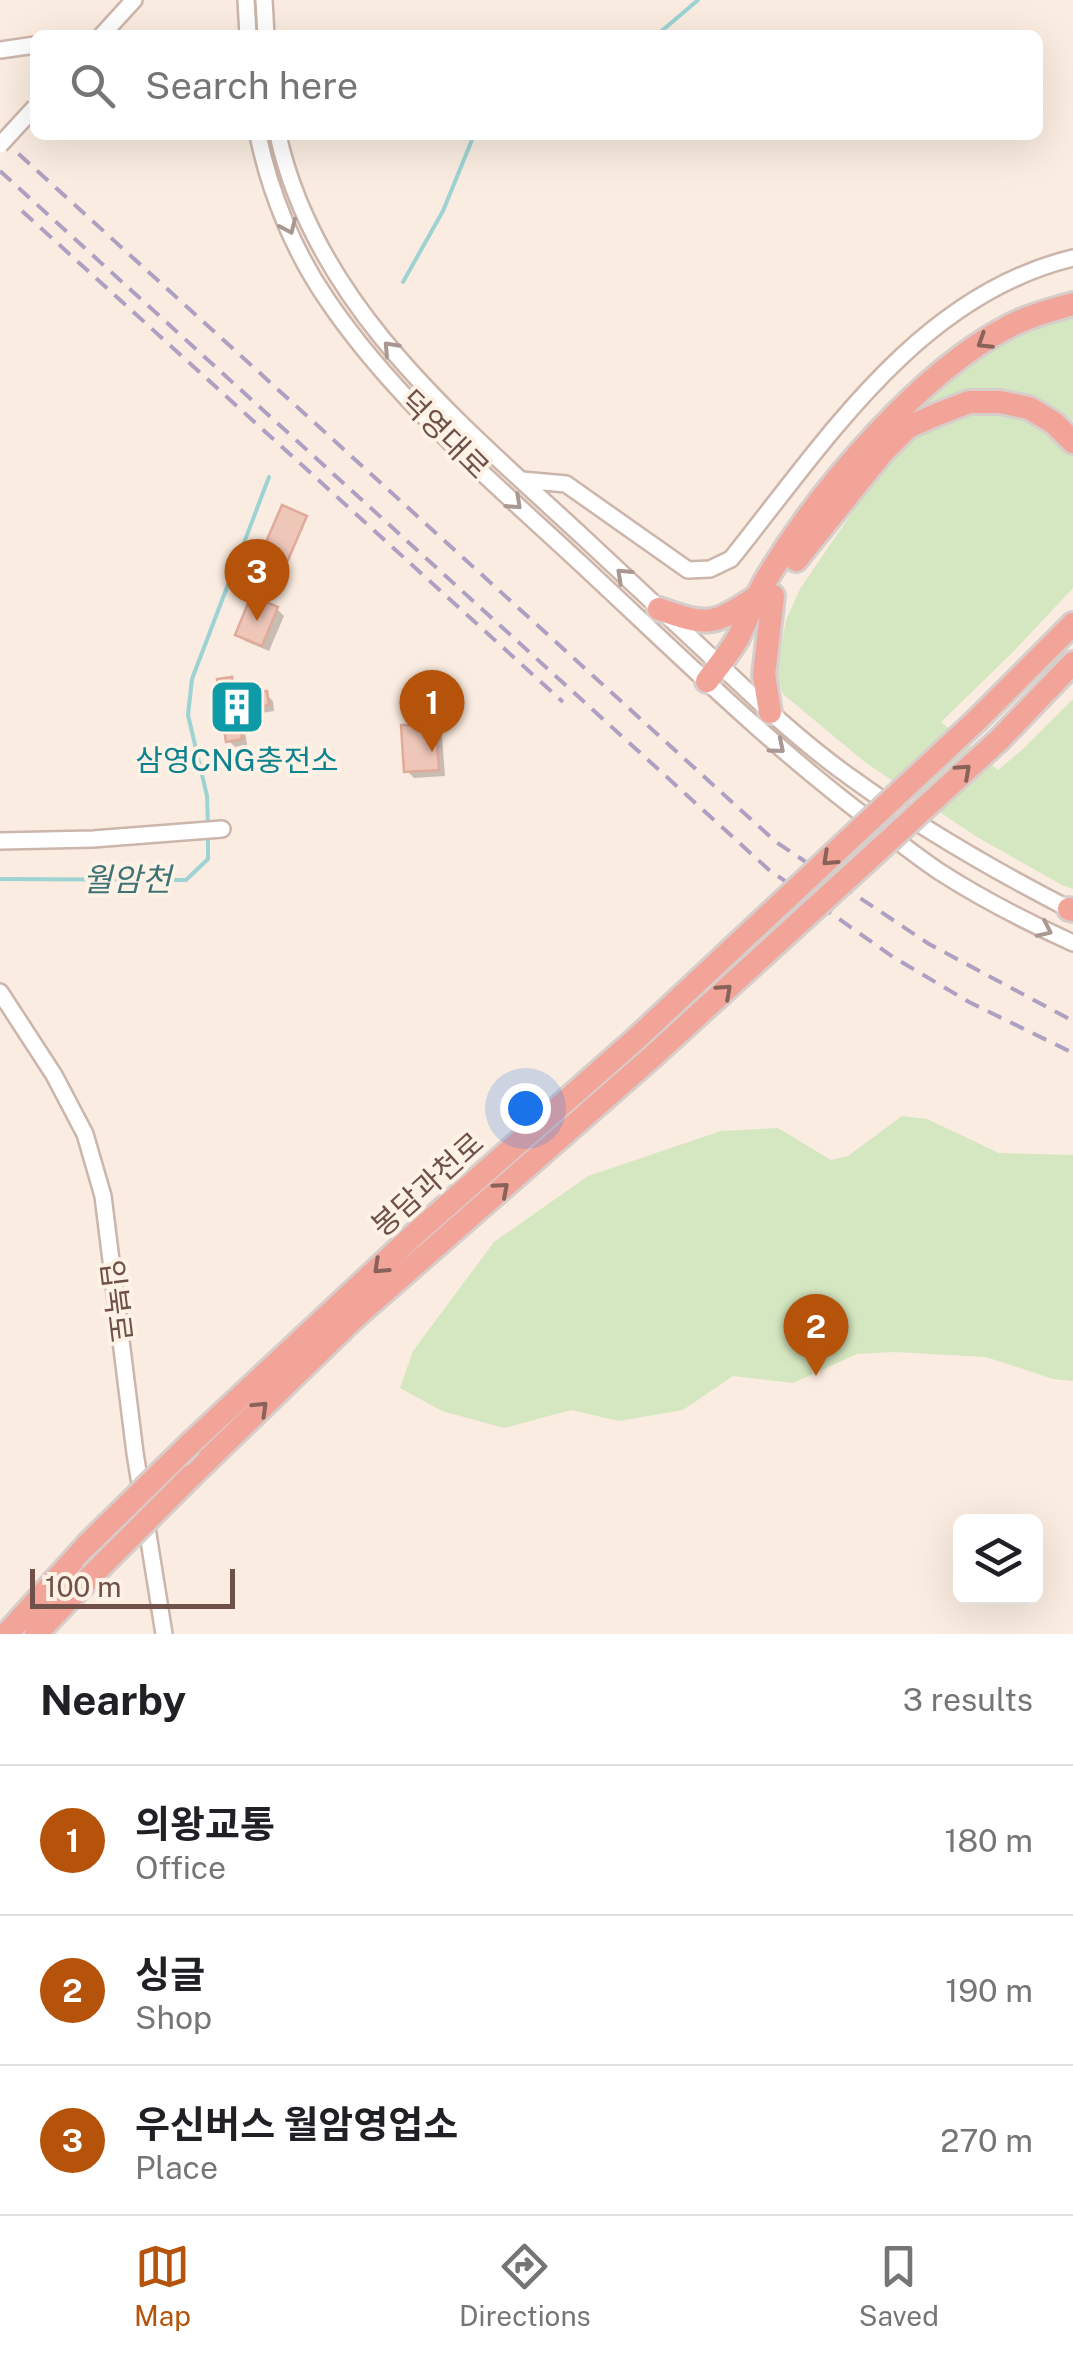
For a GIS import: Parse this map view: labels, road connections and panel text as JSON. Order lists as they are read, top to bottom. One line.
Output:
{"streets":{"highway":["봉담과천로"],"street":["덕영대로","입북로"]},"water":["월암천"],"places":{"building":["삼영CNG충전소"]},"scale_bar":"100 m","page":{"search":"Search here","pins":["3","1","2"],"scale":"100 m","heading":["Nearby","3 results"],"list":[{"mark":"1","name":"의왕교통","note":"Office","value":"180 m"},{"mark":"2","name":"싱글","note":"Shop","value":"190 m"},{"mark":"3","name":"우신버스 월암영업소","note":"Place","value":"270 m"}],"nav":["Map","Directions","Saved"]}}
